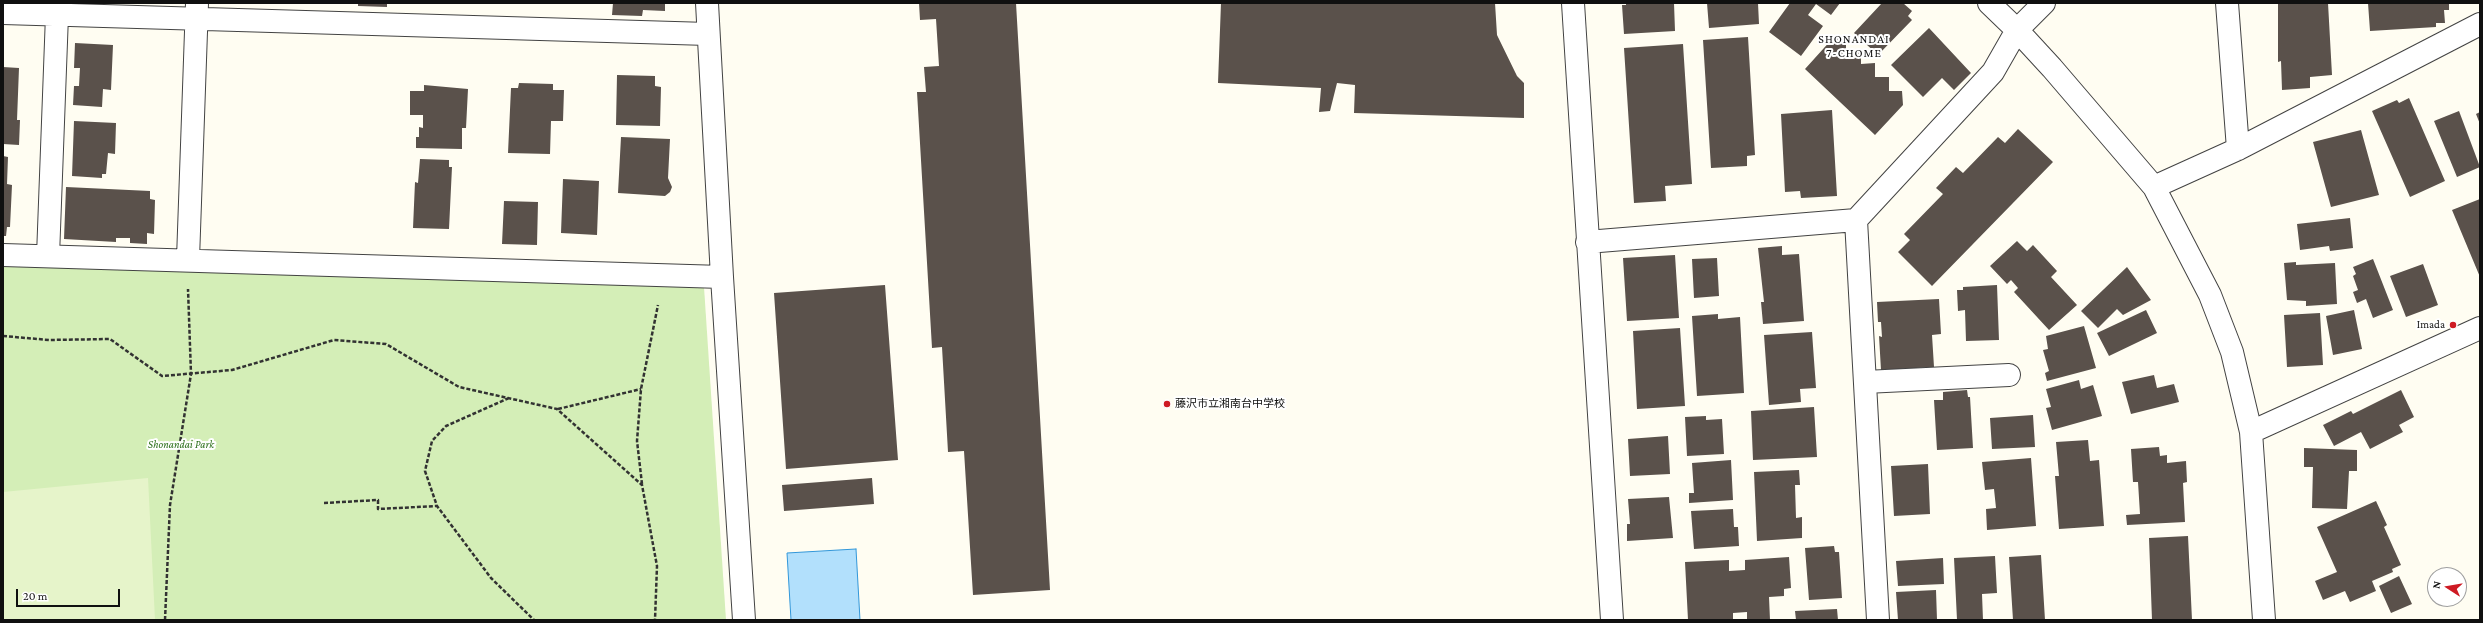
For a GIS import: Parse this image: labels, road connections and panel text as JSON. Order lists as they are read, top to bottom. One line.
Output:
{"districts":["SHONANDAI 7-CHOME"],"parks":["Shonandai Park"],"places":["Imada","藤沢市立湘南台中学校"],"scale_bar":"20 m","north":"left"}
